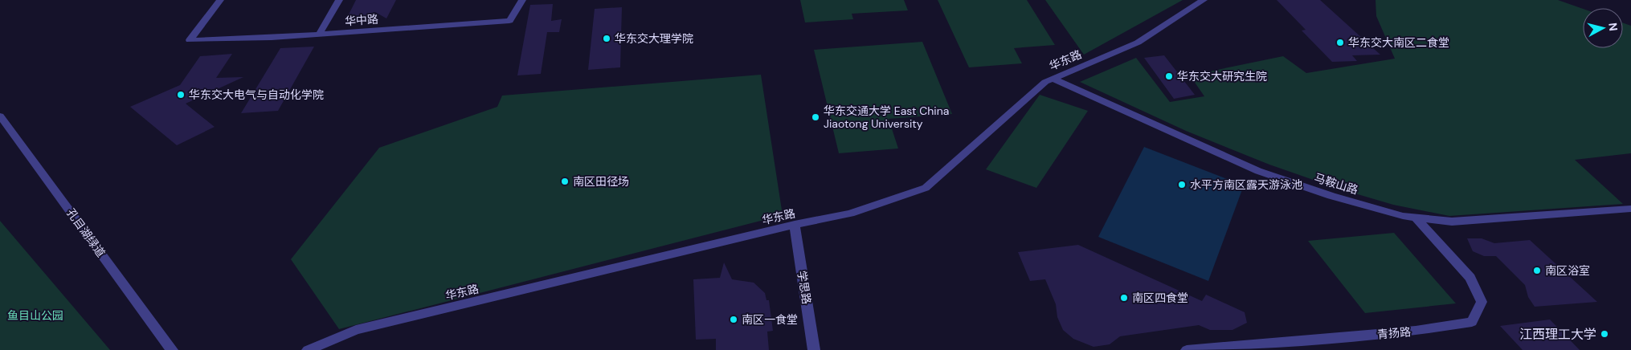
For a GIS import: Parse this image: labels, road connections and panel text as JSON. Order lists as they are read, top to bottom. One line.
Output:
{"streets":{"street":["华中路","华东路","马鞍山路","孔目湖绿道","学思路","青扬路"]},"crossings":[["华东路","马鞍山路"],["华东路","学思路"],["马鞍山路","青扬路"]],"parks":["鱼目山公园"],"places":["华东交大理学院","华东交大南区二食堂","华东交大研究生院","华东交大电气与自动化学院","华东交通大学 East China Jiaotong University","南区田径场","水平方南区露天游泳池","南区浴室","南区四食堂","南区一食堂","江西理工大学"],"north":"right"}
